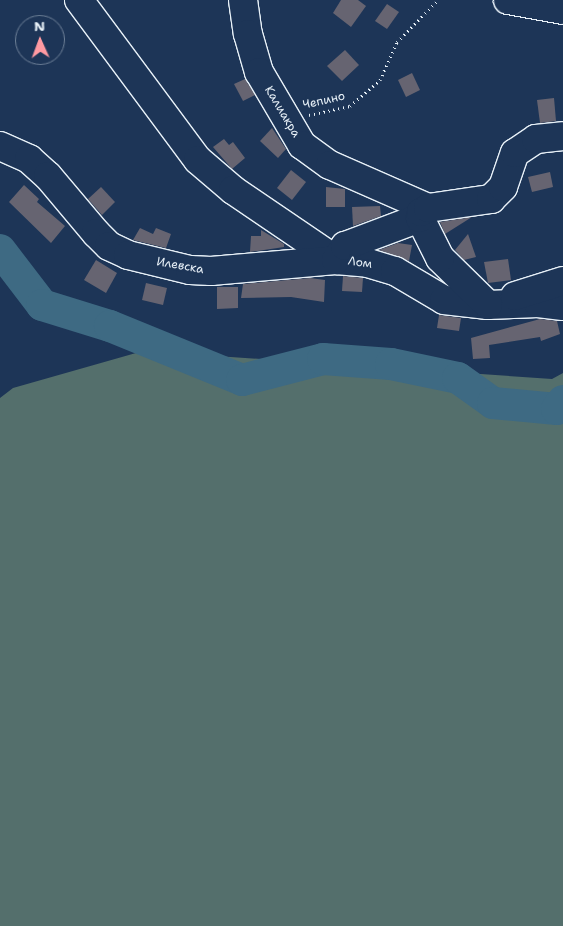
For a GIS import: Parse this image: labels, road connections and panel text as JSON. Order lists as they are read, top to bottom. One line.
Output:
{"streets":{"street":["Калиакра","Лом","Илевска"],"path":["Чепино"]},"crossings":[["Чепино","Калиакра"],["Лом","Илевска"]],"north":"top"}
